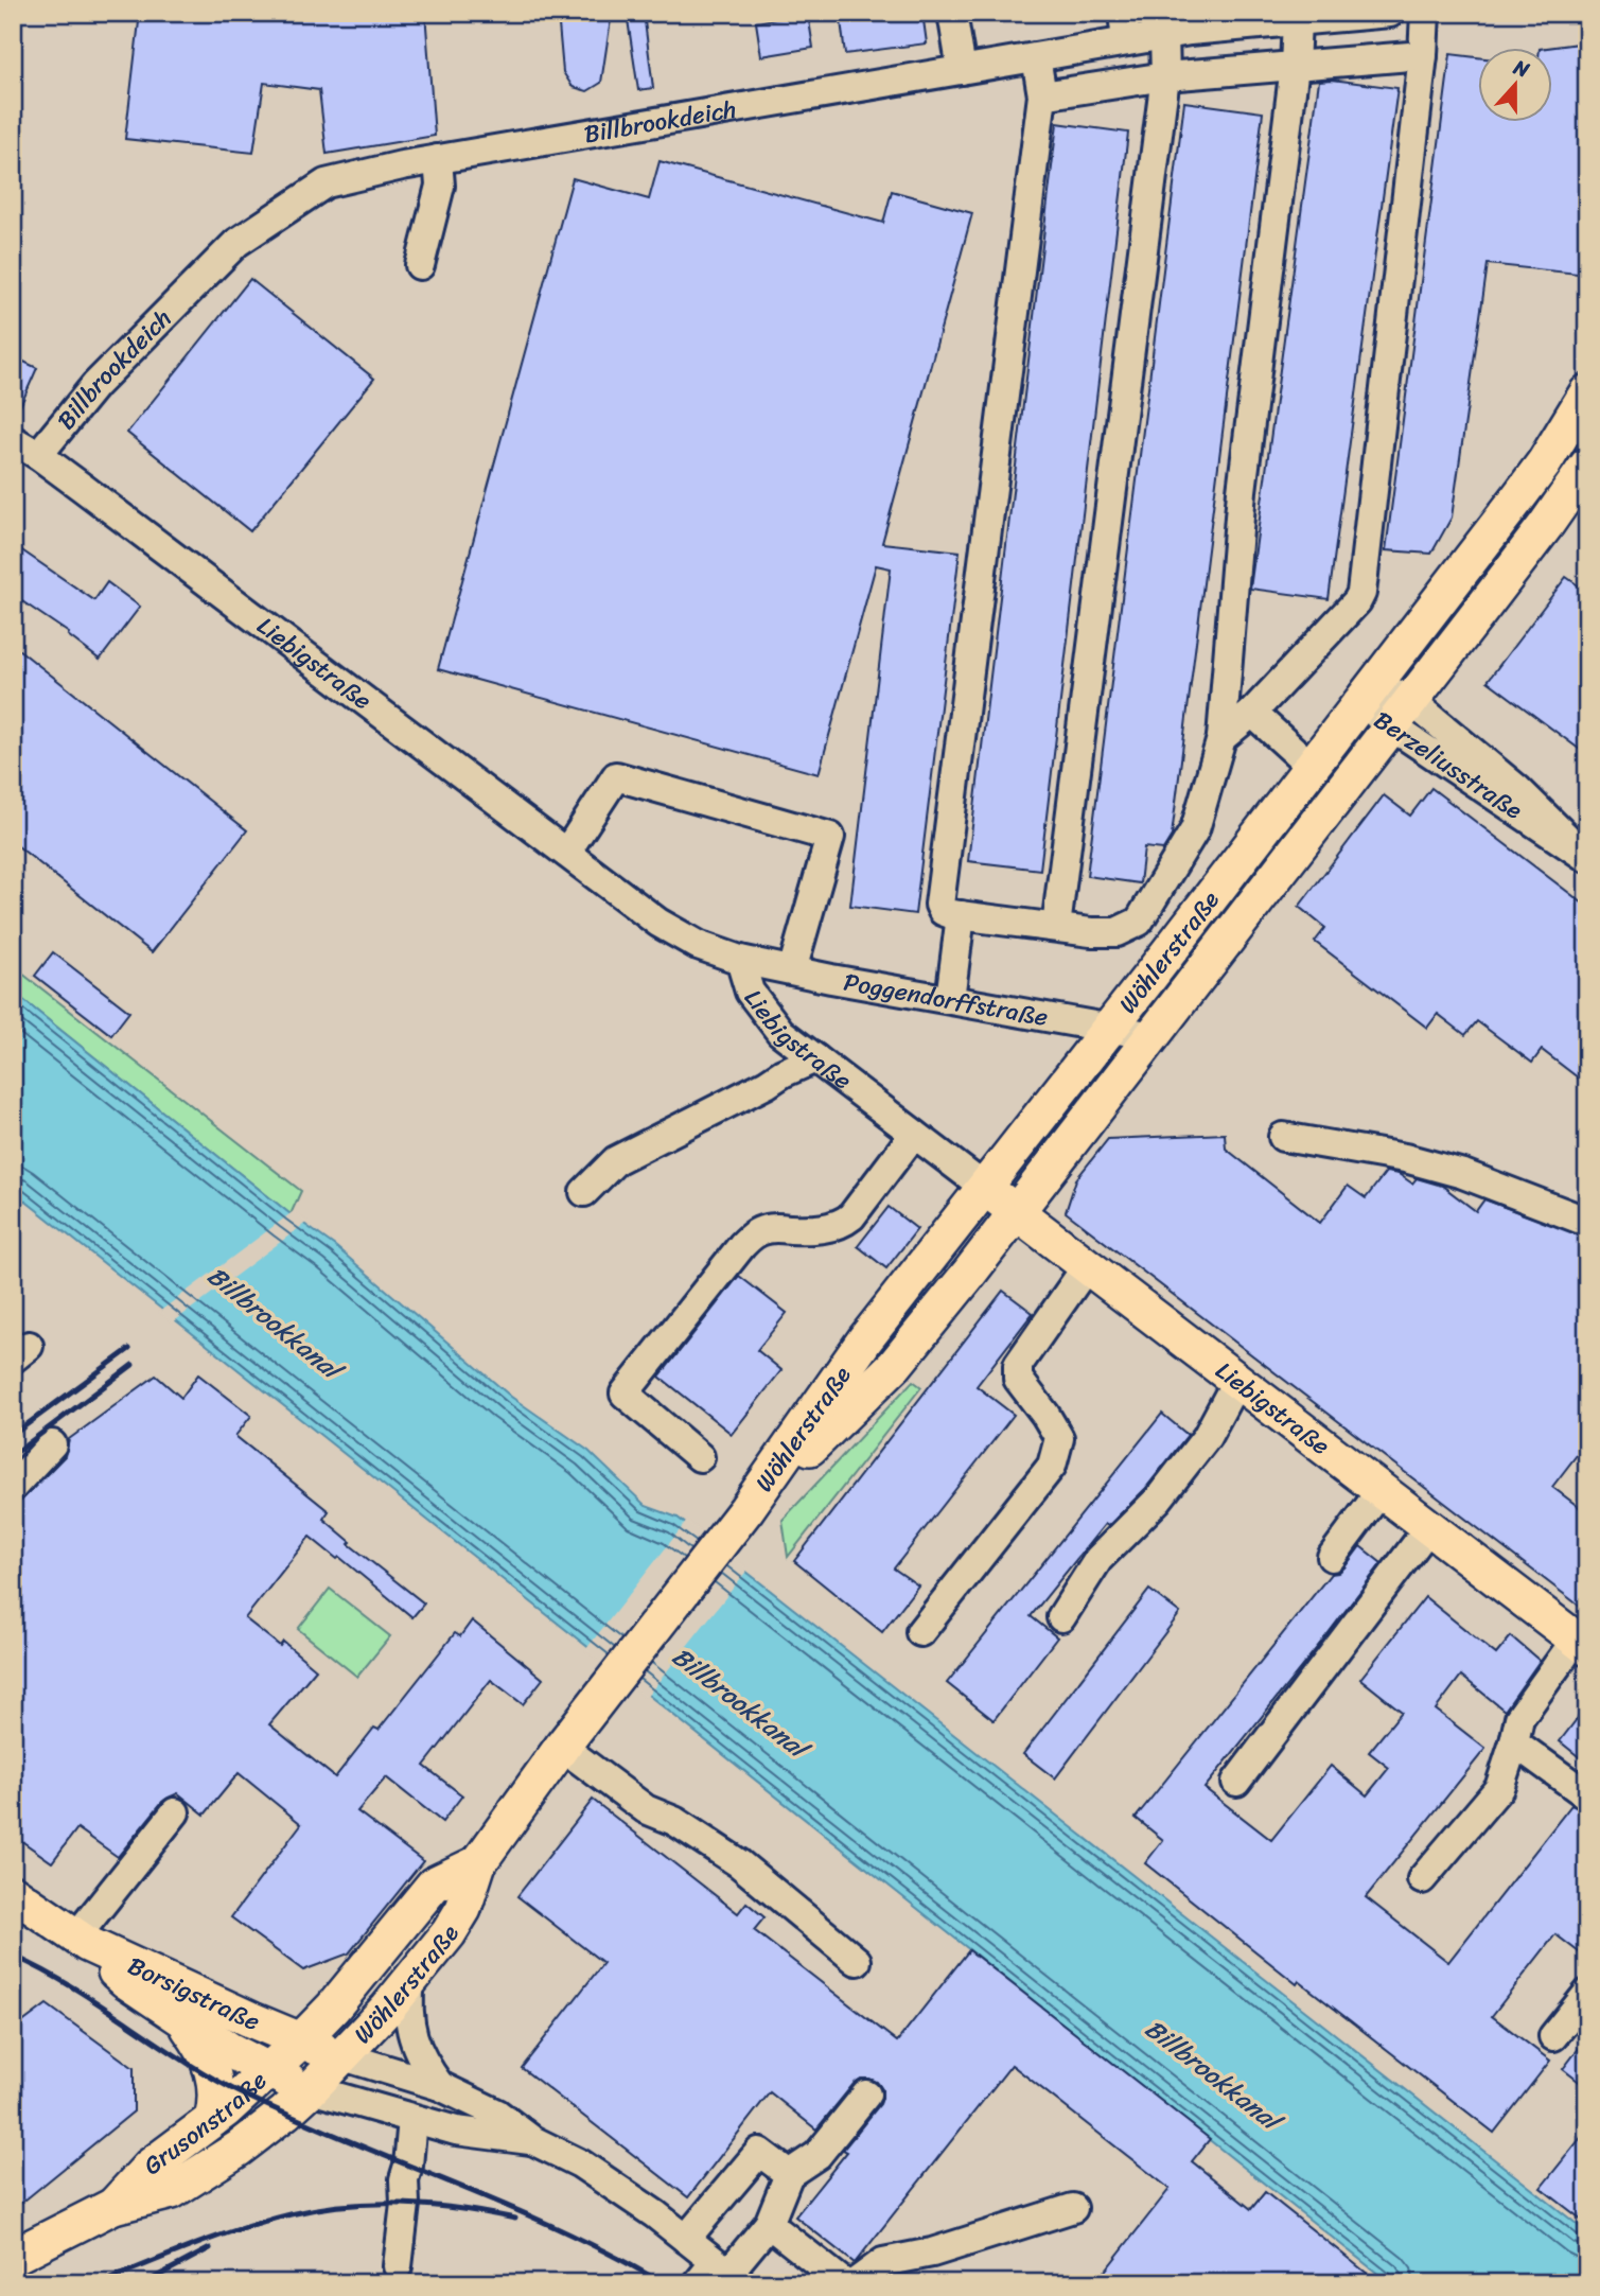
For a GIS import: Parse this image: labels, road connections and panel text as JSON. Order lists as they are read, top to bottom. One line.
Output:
{"streets":{"main road":["Liebigstraße","Wöhlerstraße","Borsigstraße","Grusonstraße"],"street":["Billbrookdeich","Berzeliusstraße","Poggendorffstraße"]},"crossings":[["Billbrookdeich","Liebigstraße"],["Liebigstraße","Wöhlerstraße"],["Liebigstraße","Poggendorffstraße"],["Berzeliusstraße","Wöhlerstraße"],["Wöhlerstraße","Poggendorffstraße"],["Wöhlerstraße","Borsigstraße"],["Wöhlerstraße","Grusonstraße"],["Borsigstraße","Grusonstraße"]],"water":["Billbrookkanal"],"north":"top"}
